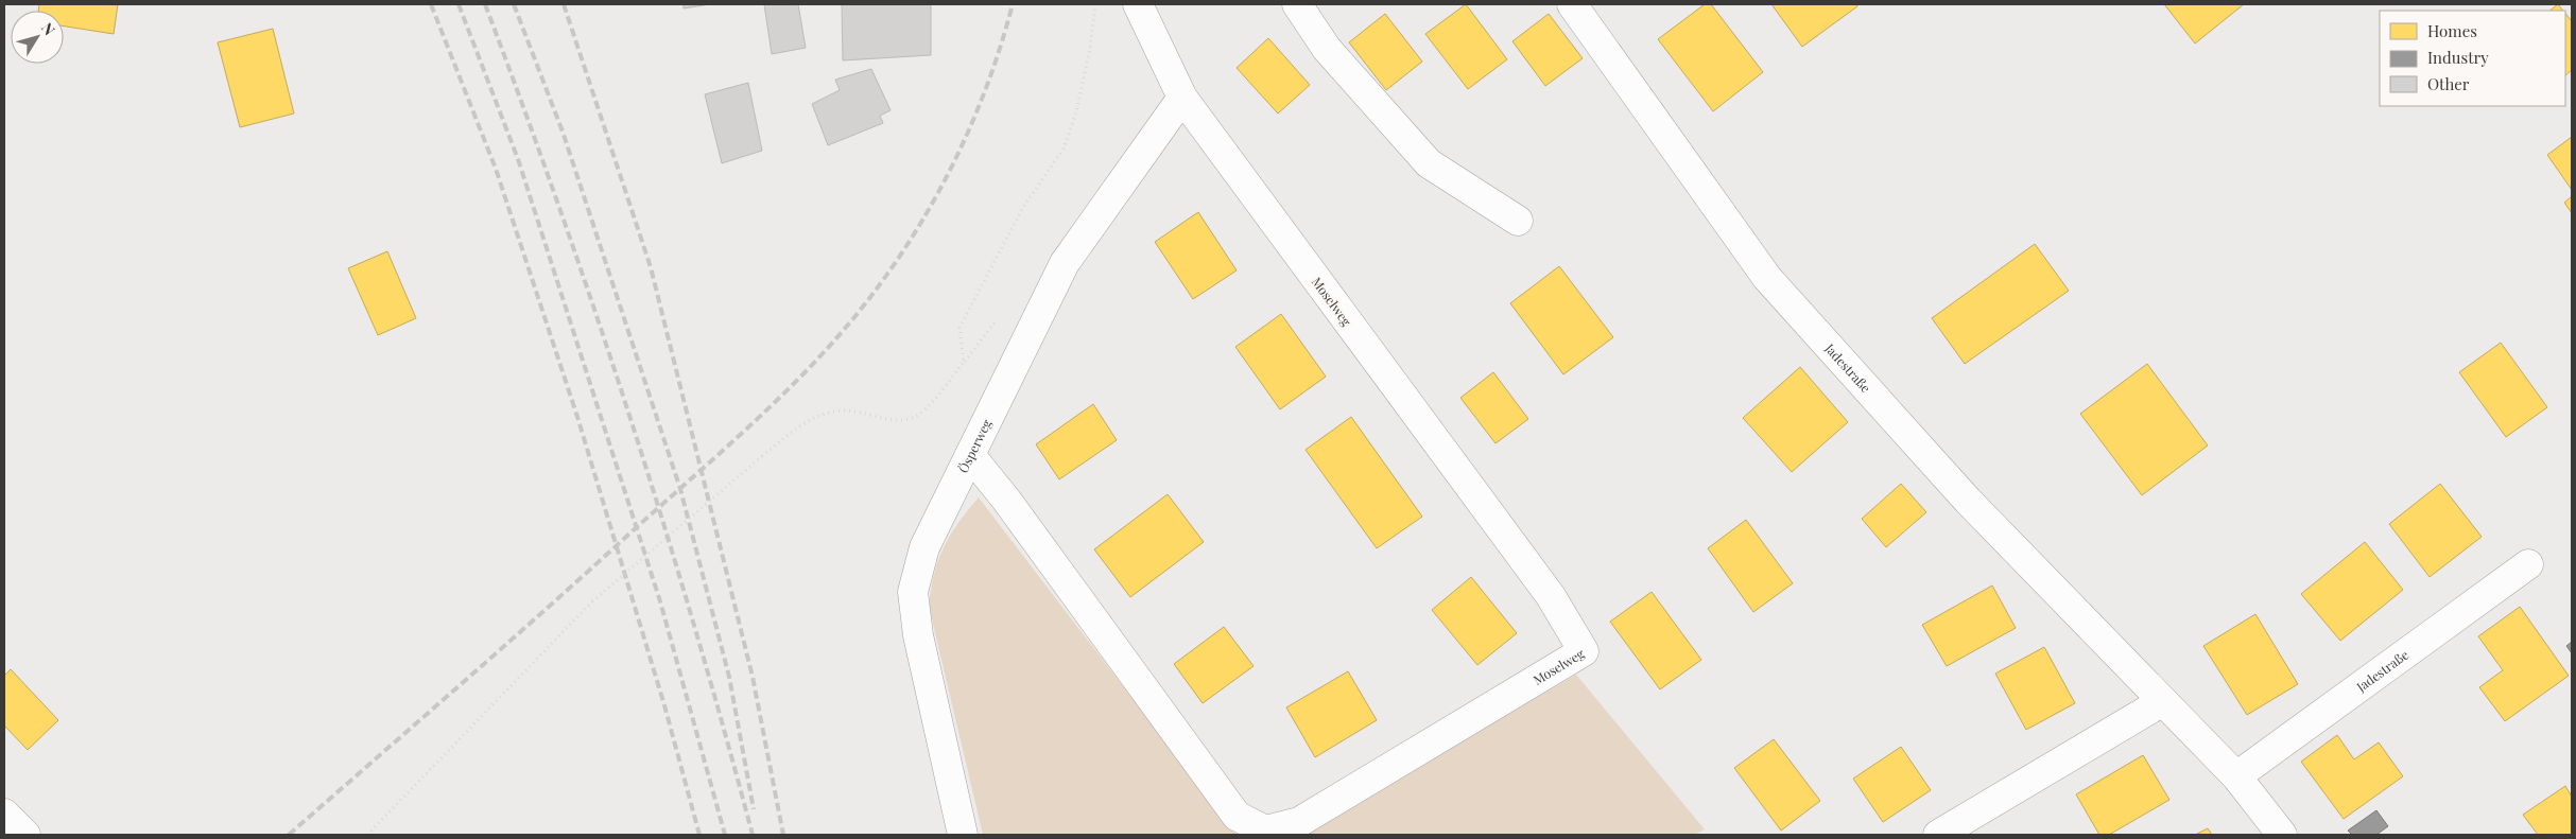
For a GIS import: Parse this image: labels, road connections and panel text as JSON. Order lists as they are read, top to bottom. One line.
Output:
{"streets":{"street":["Moselweg","Jadestraße","Ösperweg"]},"crossings":[["Moselweg","Ösperweg"]],"legend":["Homes","Industry","Other"],"north":"top right"}
